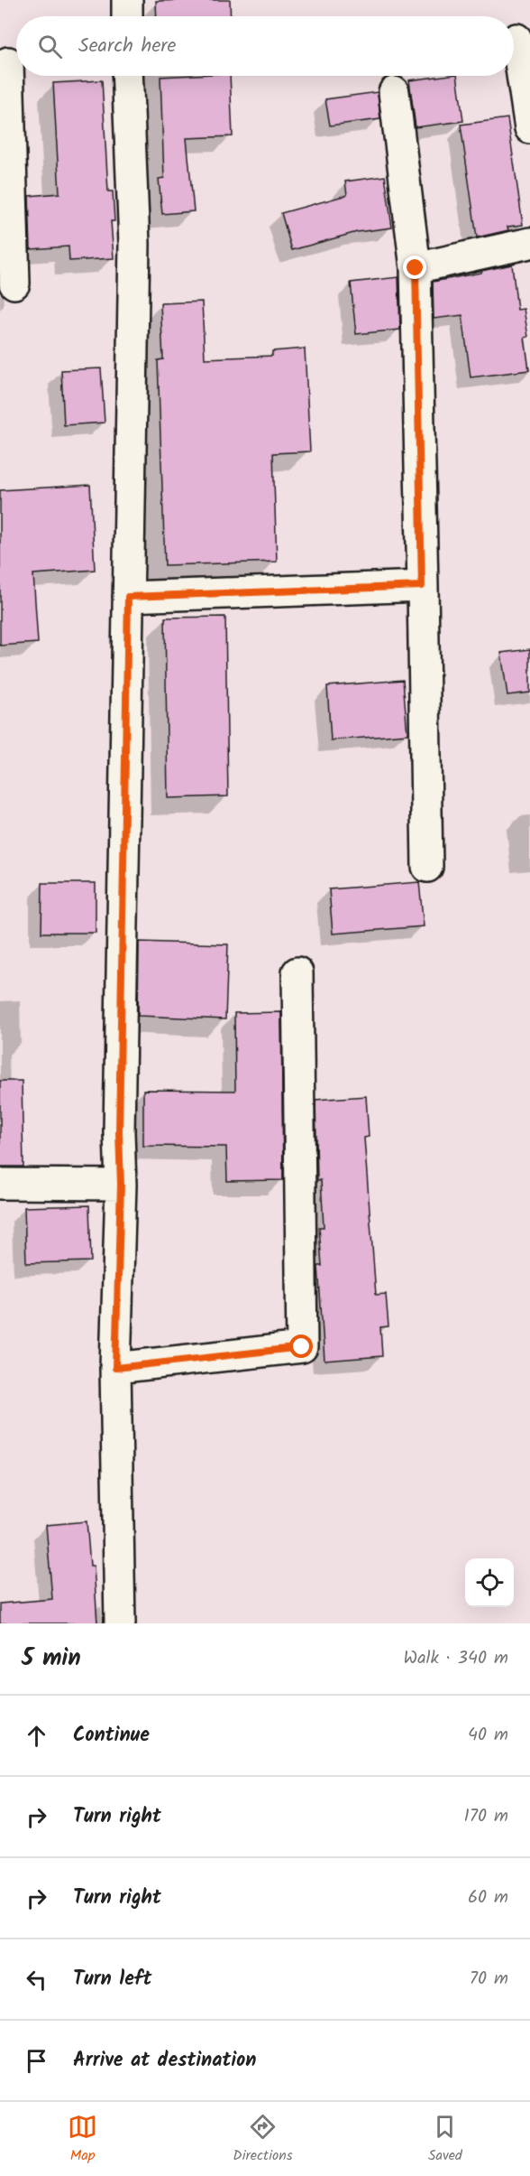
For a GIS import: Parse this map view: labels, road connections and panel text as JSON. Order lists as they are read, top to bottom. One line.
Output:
{"page":{"search":"Search here","heading":["5 min","Walk · 340 m"],"list":[["Continue","40 m"],["Turn right","170 m"],["Turn right","60 m"],["Turn left","70 m"],"Arrive at destination"],"nav":["Map","Directions","Saved"]}}
